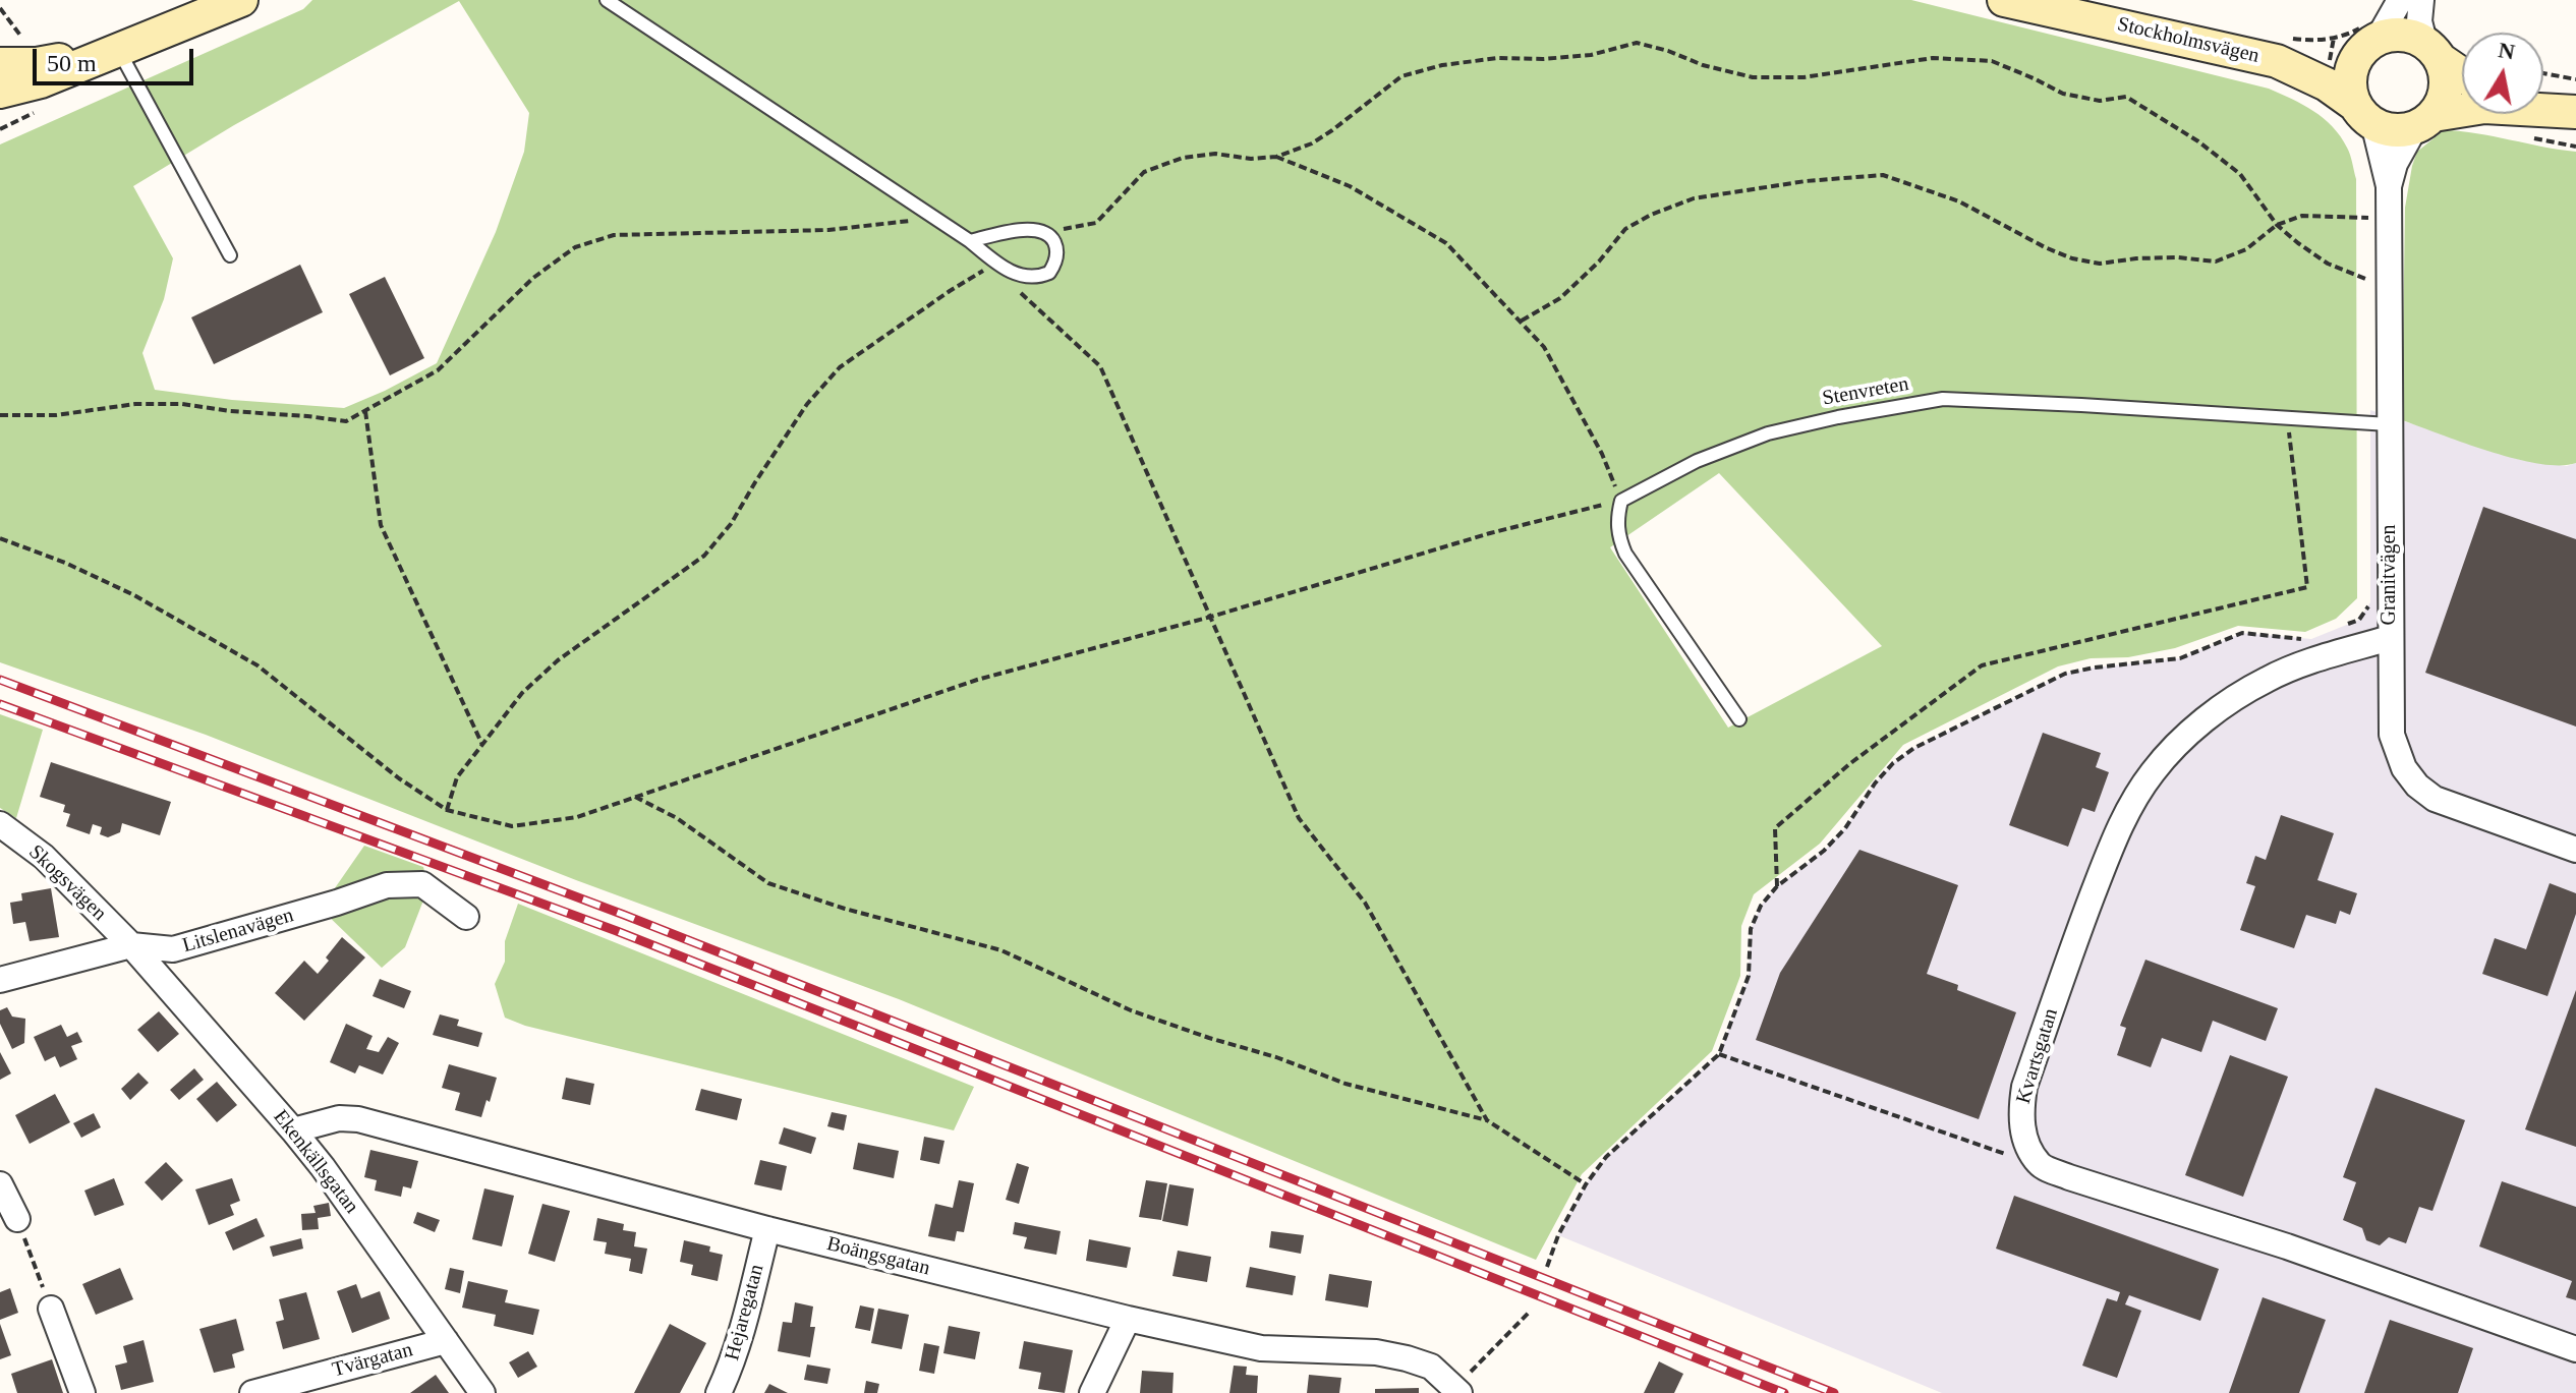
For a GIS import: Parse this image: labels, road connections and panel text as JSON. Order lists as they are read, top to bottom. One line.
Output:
{"streets":{"main road":["Stockholmsvägen"],"street":["Granitvägen","Skogsvägen","Litslenavägen","Kvartsgatan","Ekenkällsgatan","Boängsgatan","Hejaregatan","Tvärgatan"],"lane":["Stenvreten"]},"crossings":[["Stockholmsvägen","Granitvägen"],["Stenvreten","Granitvägen"],["Granitvägen","Kvartsgatan"],["Skogsvägen","Litslenavägen"],["Skogsvägen","Ekenkällsgatan"],["Litslenavägen","Ekenkällsgatan"],["Ekenkällsgatan","Boängsgatan"],["Ekenkällsgatan","Tvärgatan"],["Boängsgatan","Hejaregatan"]],"scale_bar":"50 m","north":"top"}
